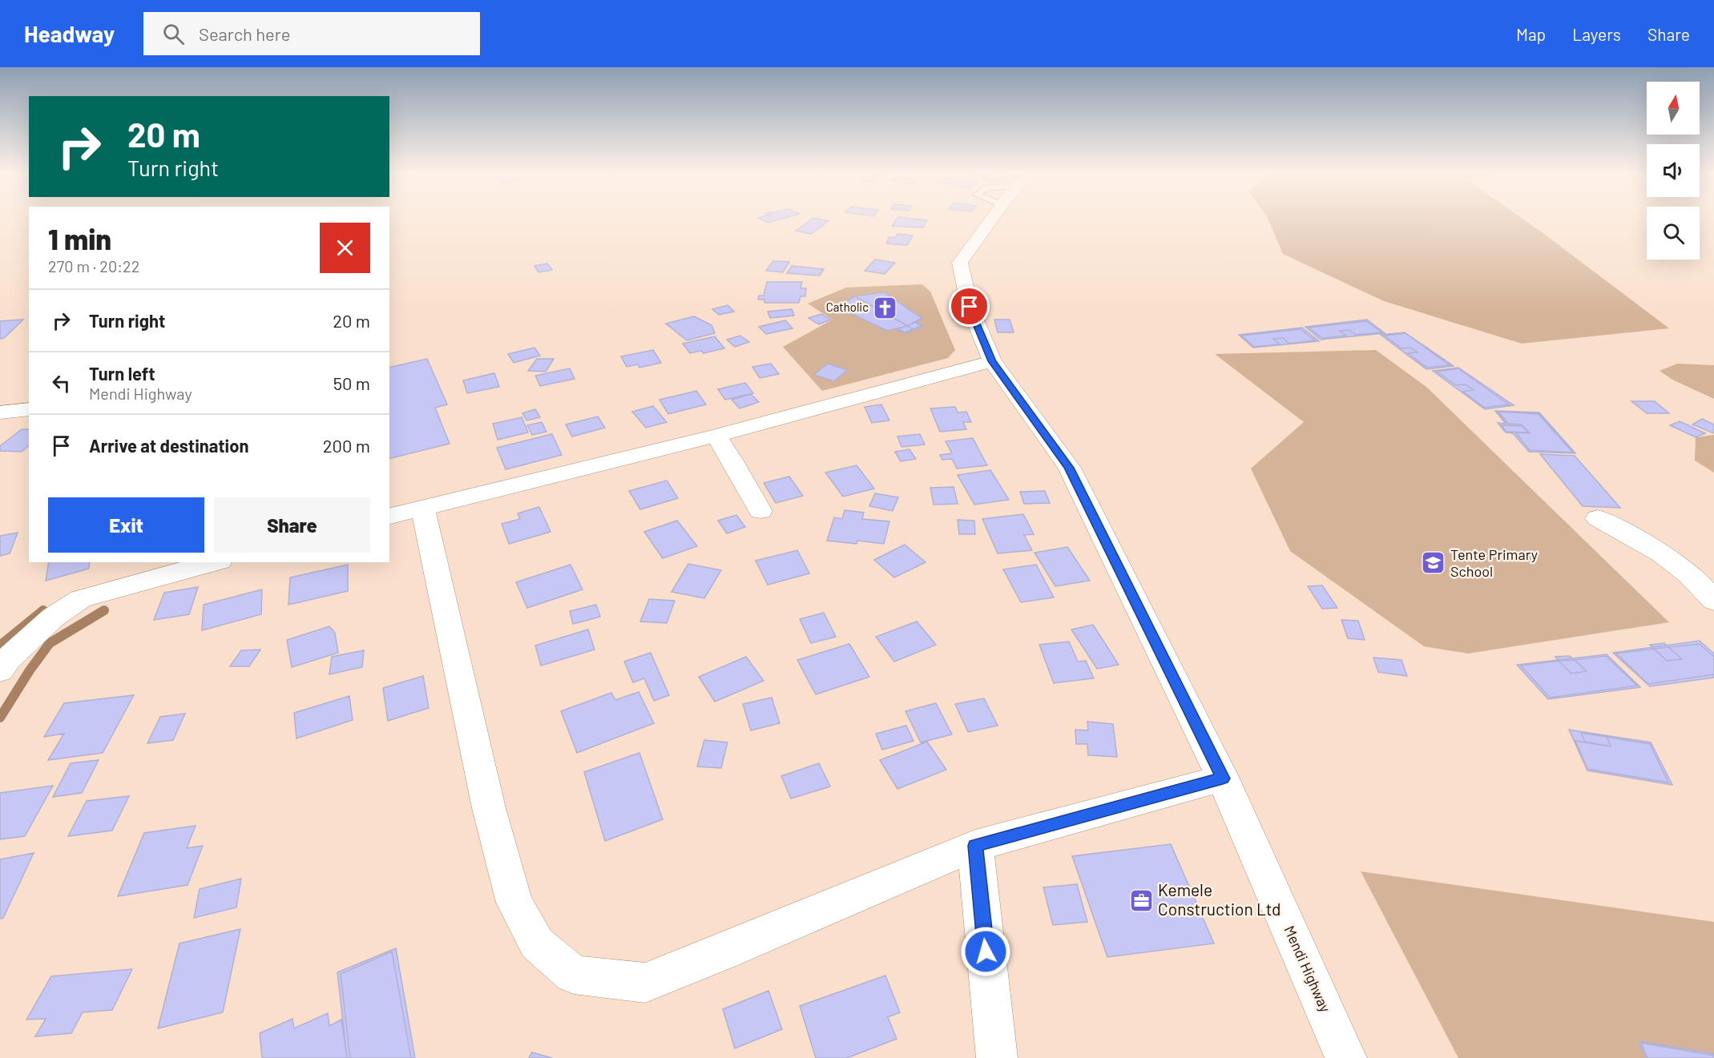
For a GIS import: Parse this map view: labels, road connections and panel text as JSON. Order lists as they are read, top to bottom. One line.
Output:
{"streets":{"street":["Mendi Highway"]},"places":{"church":["Catholic"],"school or university":["Tente Primary School"],"office":["Kemele Construction Ltd"]},"north":"top","page":{"header":"Headway","search":"Search here","nav":["Map","Layers","Share"],"turn":["20 m","Turn right"],"heading":["1 min","270 m · 20:22"],"list":[{"name":"Turn right","value":"20 m"},{"name":"Turn left","note":"Mendi Highway","value":"50 m"},{"name":"Arrive at destination","value":"200 m"}],"buttons":["Exit","Share"]}}
